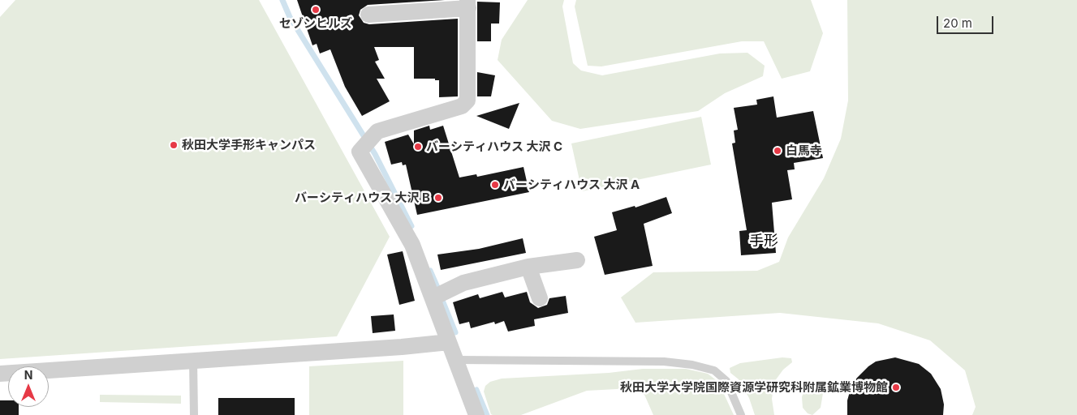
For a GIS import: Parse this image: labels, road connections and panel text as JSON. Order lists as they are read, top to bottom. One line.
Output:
{"districts":["手形"],"places":["セゾンヒルズ","秋田大学手形キャンパス","バーシティハウス 大沢 C","白馬寺","バーシティハウス 大沢 A","バーシティハウス 大沢 B","秋田大学大学院国際資源学研究科附属鉱業博物館"],"scale_bar":"20 m","north":"top"}
